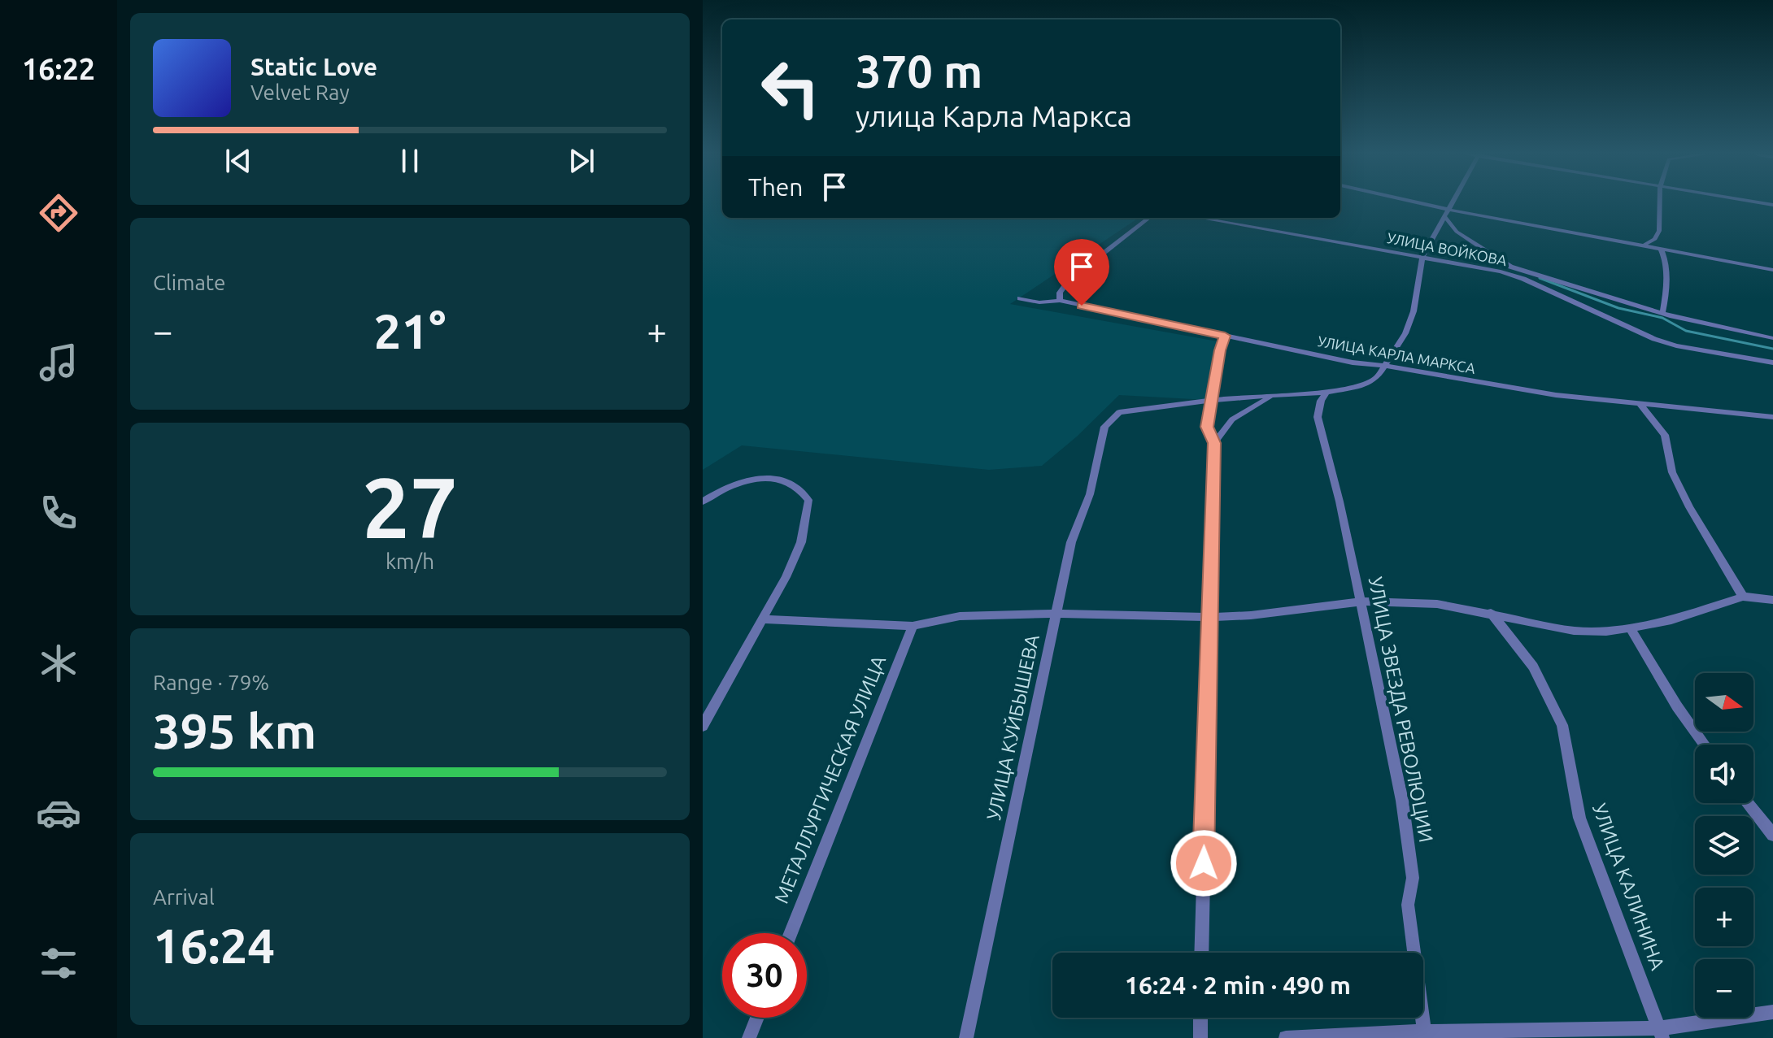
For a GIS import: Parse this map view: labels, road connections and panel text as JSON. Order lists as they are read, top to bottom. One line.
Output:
{"streets":{"street":["УЛИЦА ВОЙКОВА","УЛИЦА КАРЛА МАРКСА","УЛИЦА ЗВЕЗДА РЕВОЛЮЦИИ","УЛИЦА КУЙБЫШЕВА","МЕТАЛЛУРГИЧЕСКАЯ УЛИЦА","УЛИЦА КАЛИНИНА"]},"north":"right","page":{"tabs":"16:22","turn":["370 m","улица Карла Маркса"],"song":["Static Love","Velvet Ray"],"then":"Then","tile":["Climate",["27","km/h"],["Range · 79%","395 km"],["Arrival","16:24"]],"heat":["−","21°","+"],"map_buttons":["+","−"],"limit":"30","trip":"16:24 · 2 min · 490 m"}}
